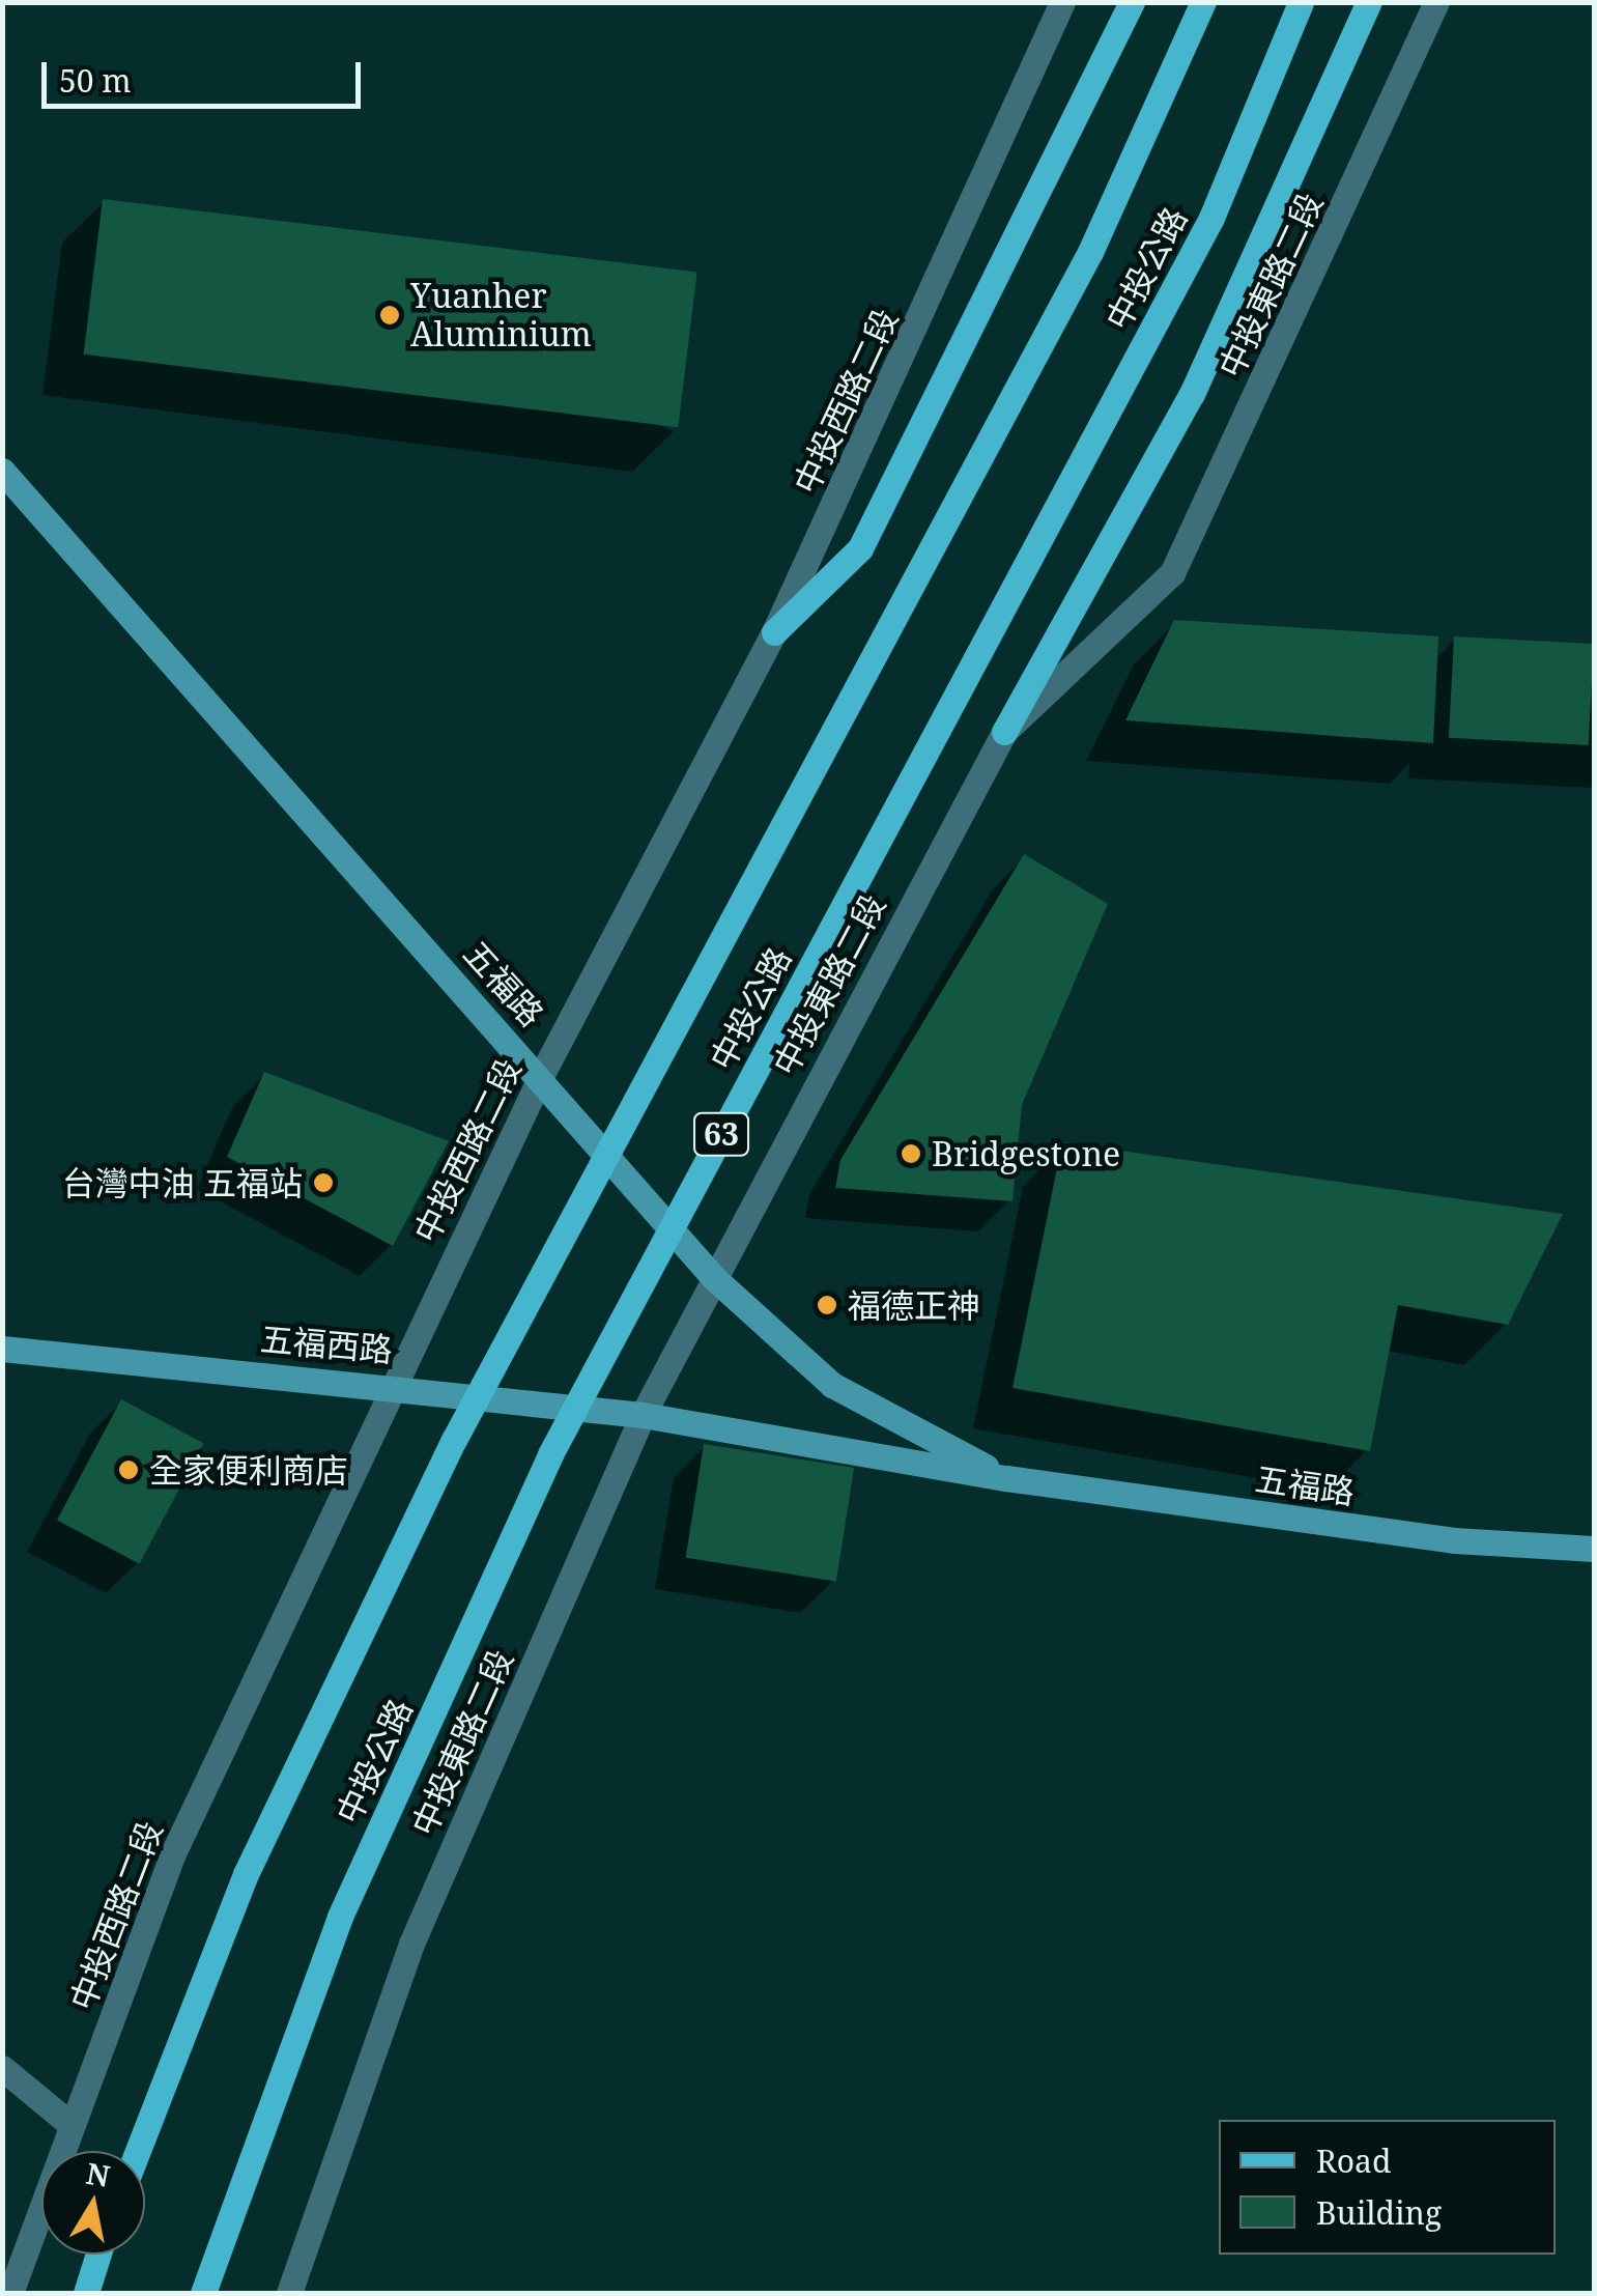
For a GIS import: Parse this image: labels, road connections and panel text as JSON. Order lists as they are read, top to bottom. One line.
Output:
{"streets":{"main road":["中投公路","63"],"street":["中投東路二段","中投西路二段","五福路","五福西路"]},"crossings":[["中投東路二段","五福路"],["中投東路二段","五福西路"],["中投西路二段","五福路"],["中投西路二段","五福西路"],["五福路","五福西路"]],"places":["Yuanher Aluminium","Bridgestone","台灣中油 五福站","福德正神","全家便利商店"],"legend":["Road","Building"],"scale_bar":"50 m","north":"top"}
